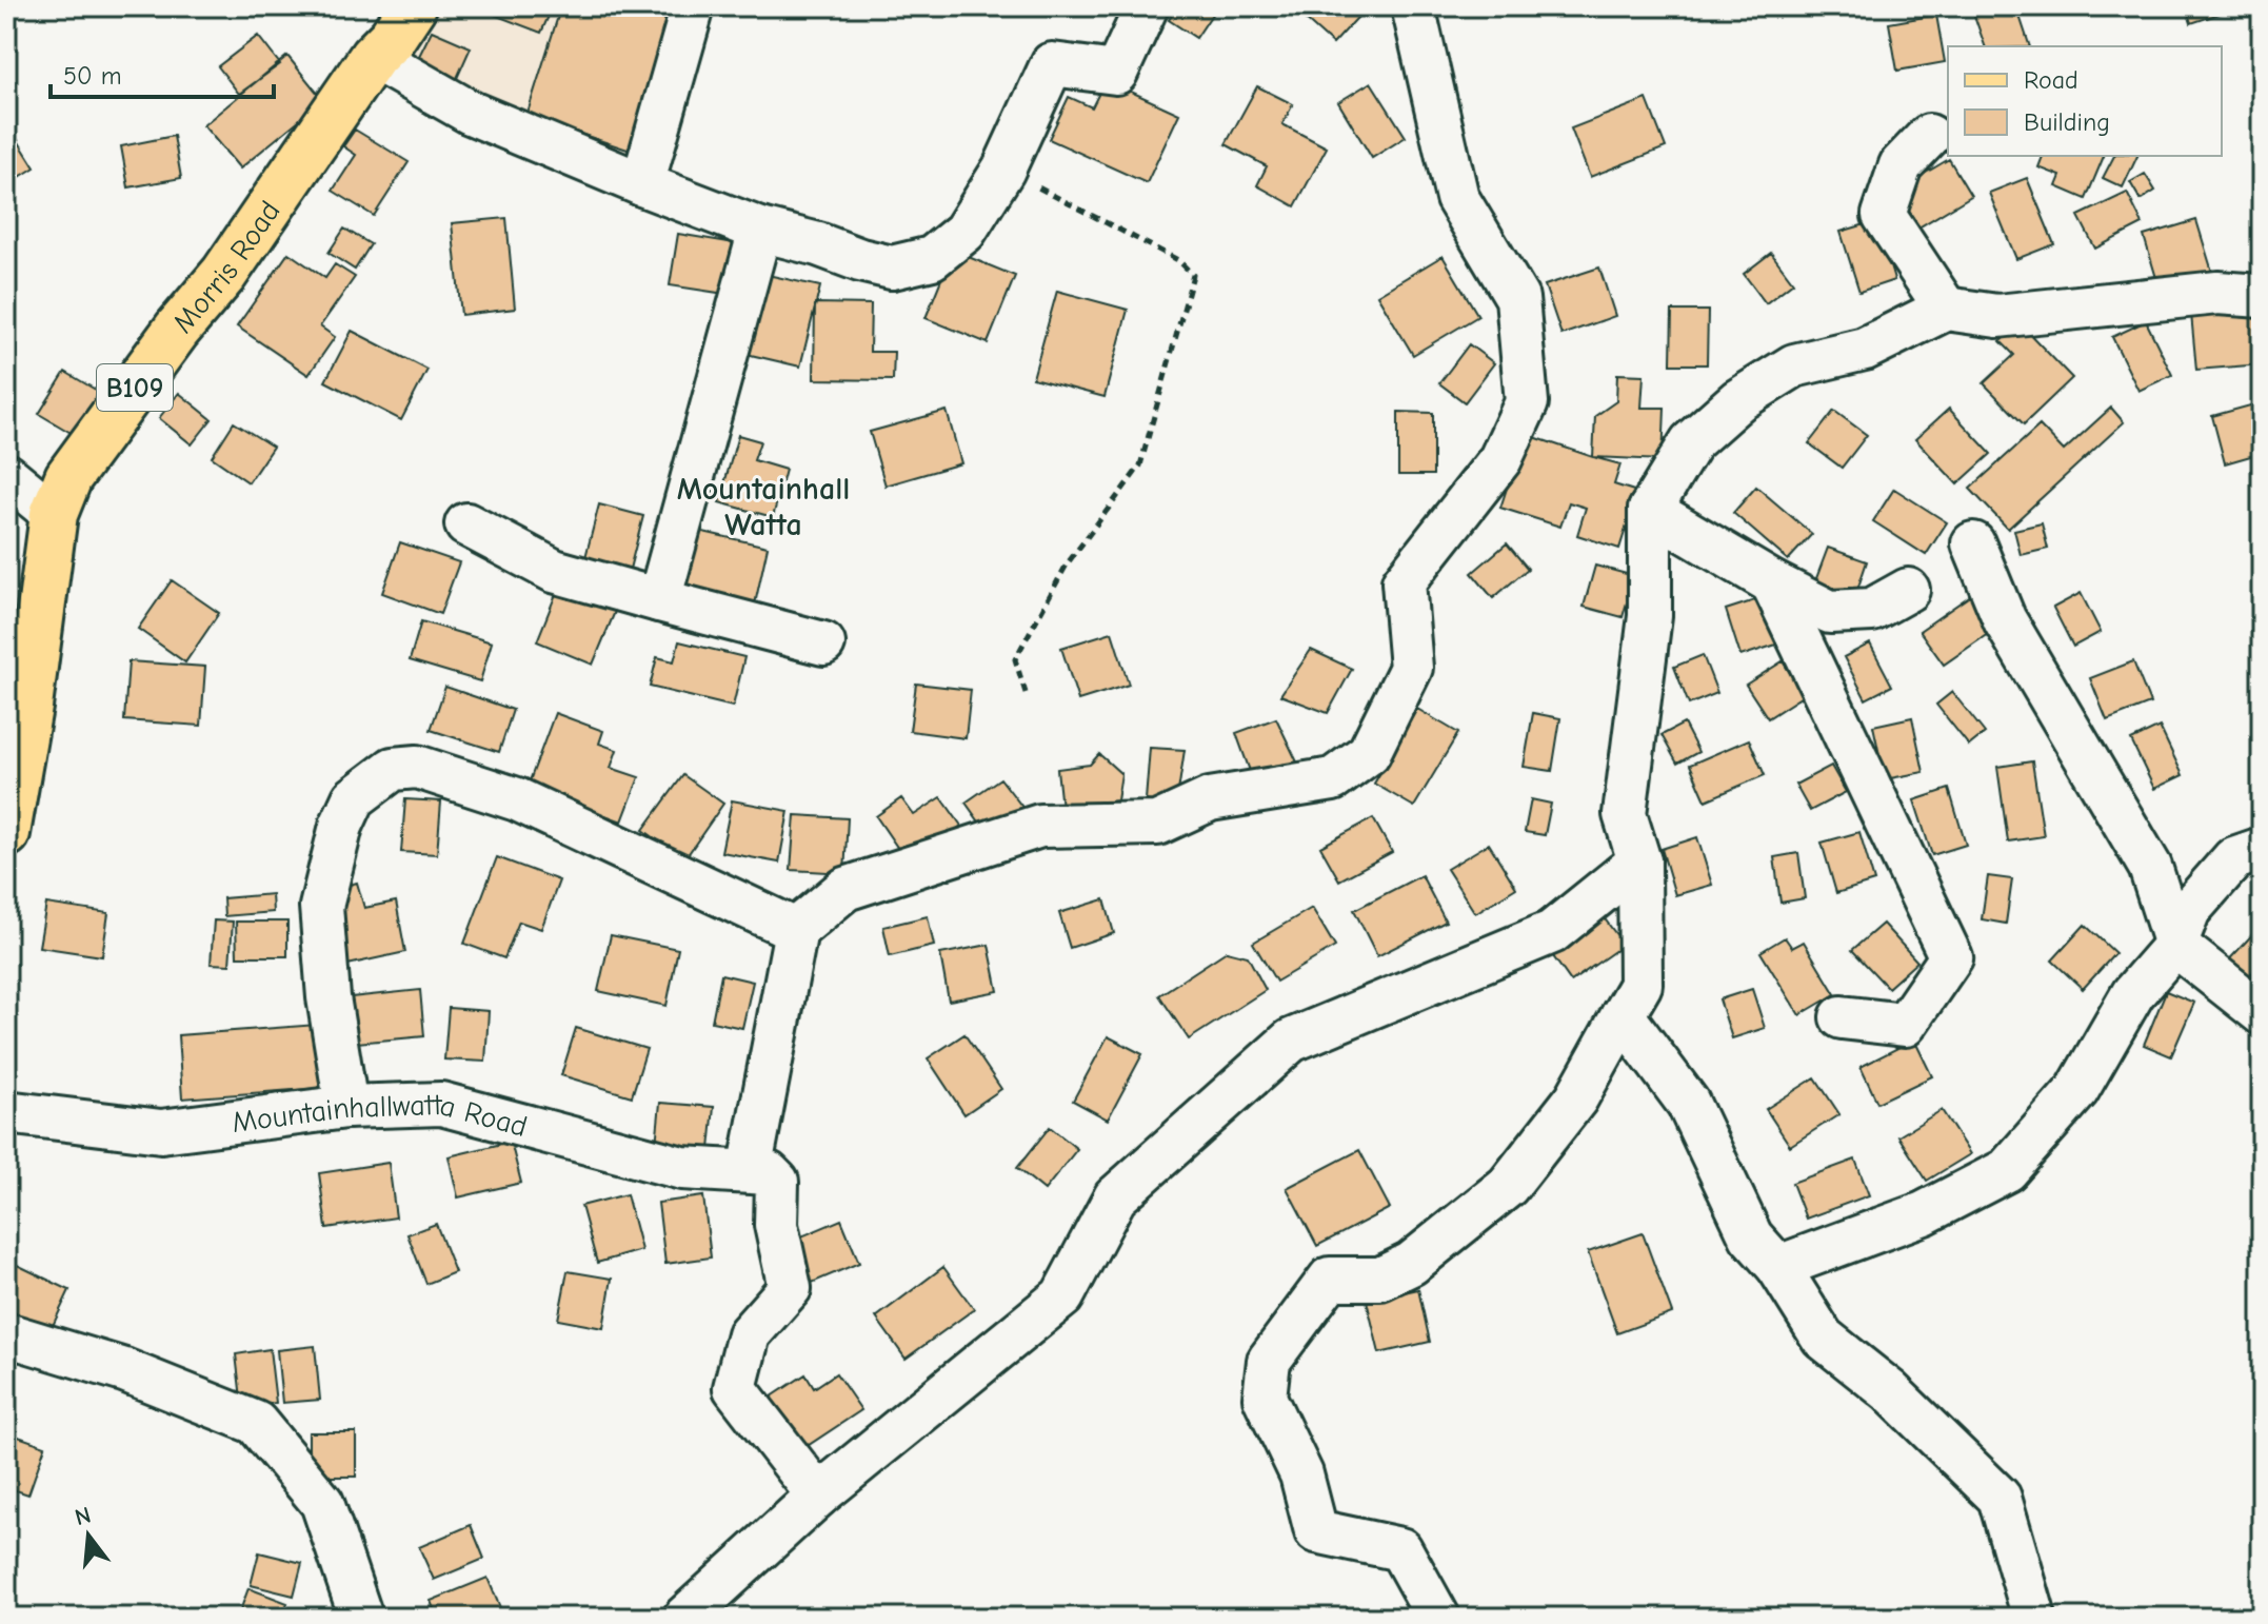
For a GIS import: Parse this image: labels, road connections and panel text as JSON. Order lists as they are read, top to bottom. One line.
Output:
{"streets":{"main road":["Morris Road","B109"],"street":["Mountainhallwatta Road"]},"districts":["Mountainhall Watta"],"legend":["Road","Building"],"scale_bar":"50 m","north":"top"}
